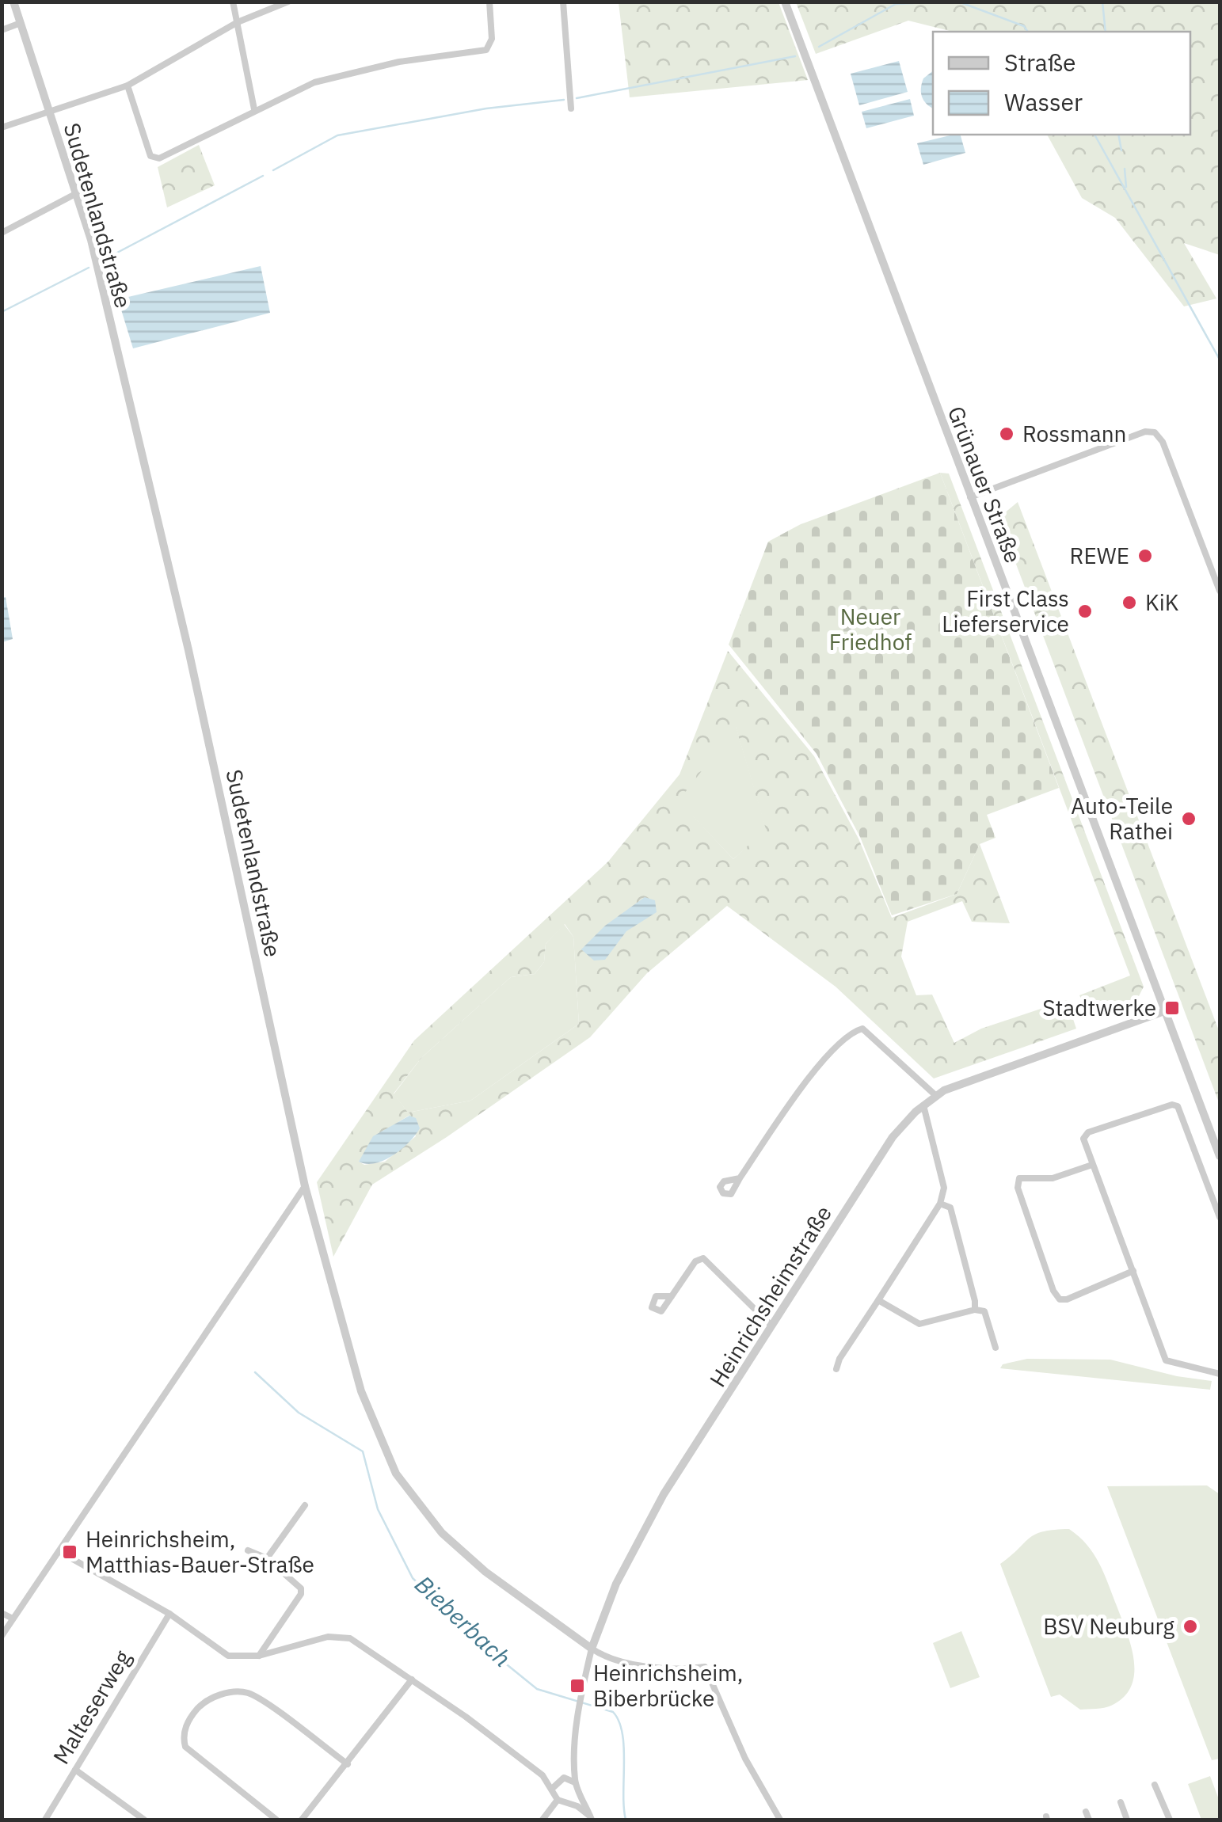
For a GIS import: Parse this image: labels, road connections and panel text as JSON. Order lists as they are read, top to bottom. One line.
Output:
{"streets":{"street":["Sudetenlandstraße","Grünauer Straße","Heinrichsheimstraße","Malteserweg"]},"crossings":[["Sudetenlandstraße","Heinrichsheimstraße"],["Grünauer Straße","Heinrichsheimstraße"]],"water":["Bieberbach"],"parks":["Neuer Friedhof"],"places":{"other":["Rossmann","REWE","KiK","First Class Lieferservice","Auto-Teile Rathei","BSV Neuburg"],"transit":["Stadtwerke","Heinrichsheim, Matthias-Bauer-Straße","Heinrichsheim, Biberbrücke"]},"legend":["Straße","Wasser"]}
